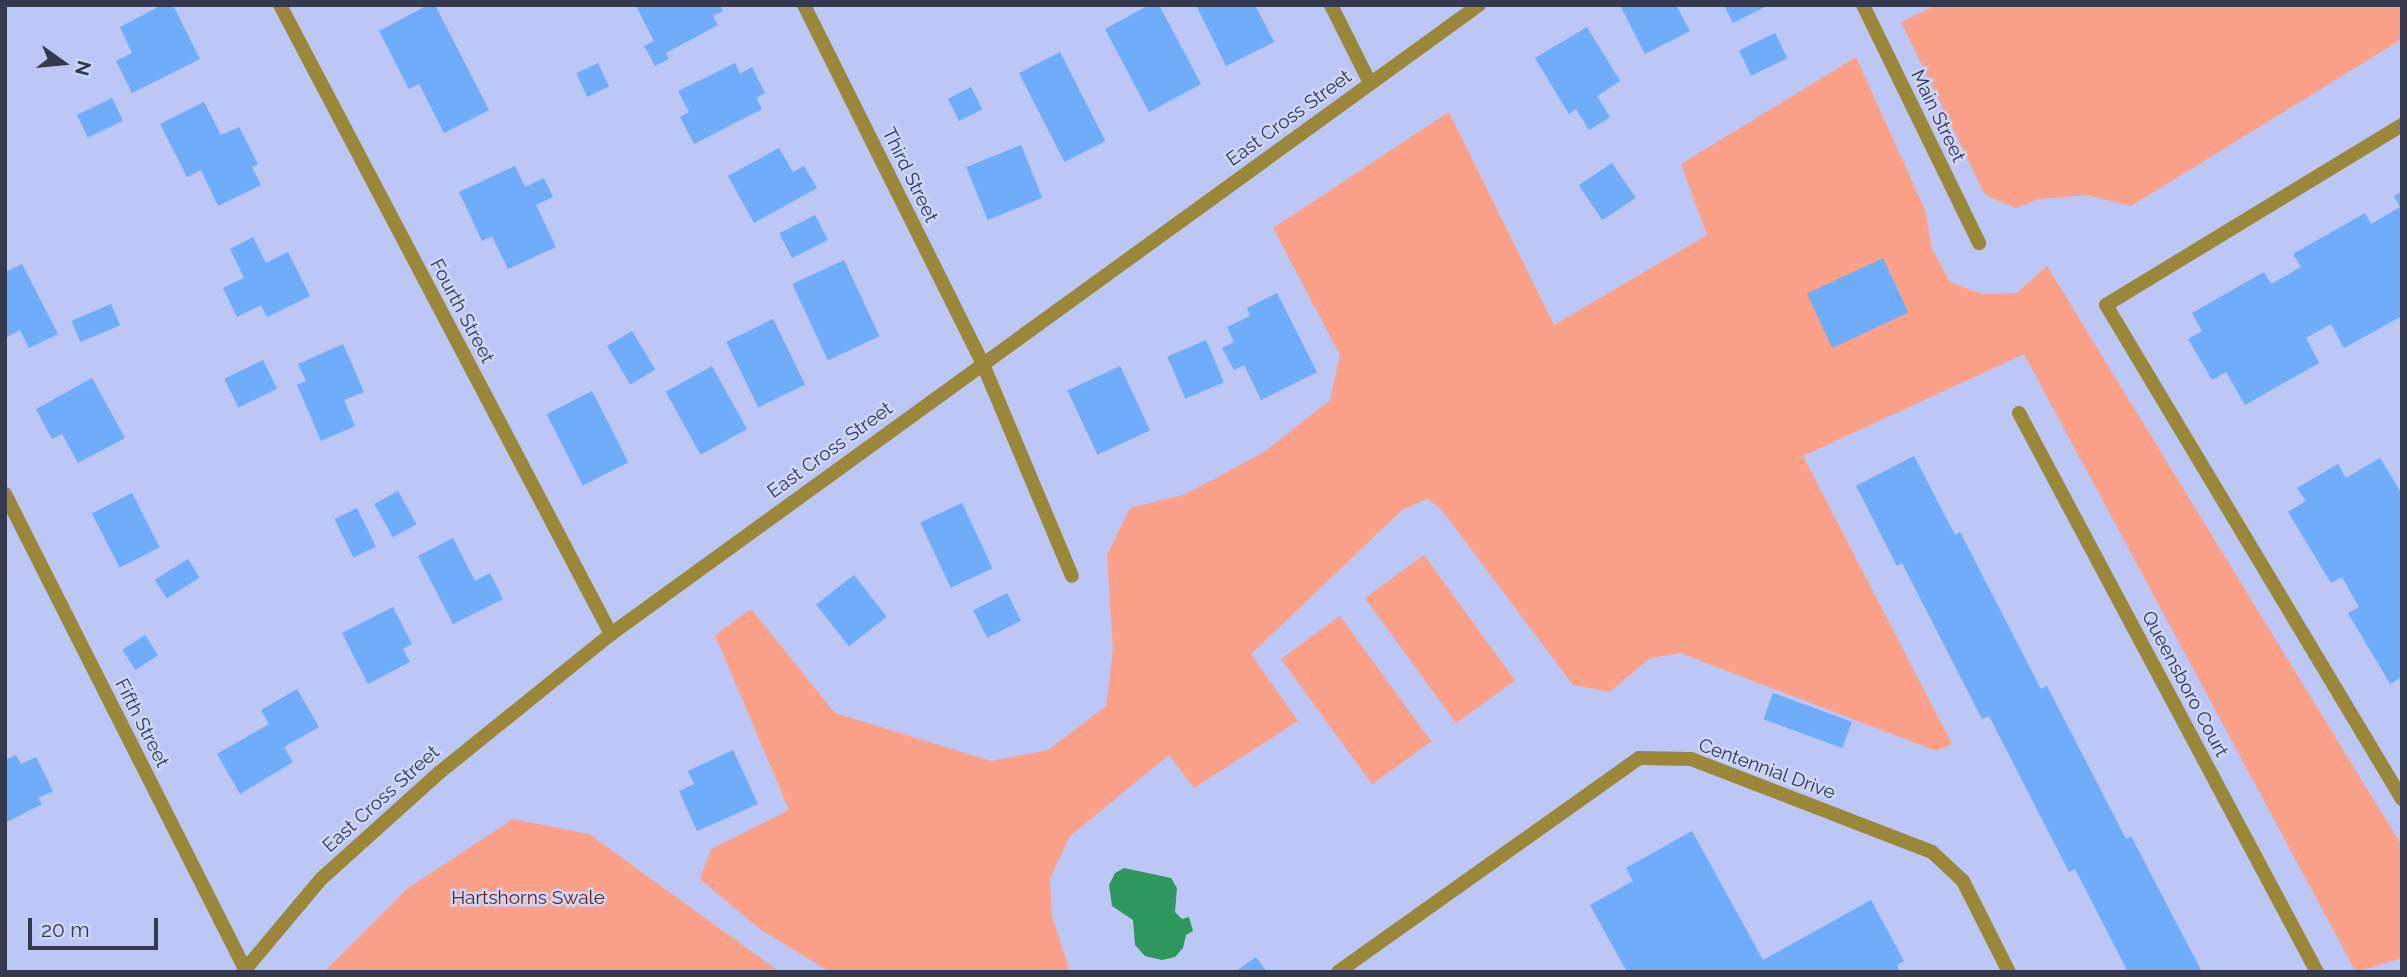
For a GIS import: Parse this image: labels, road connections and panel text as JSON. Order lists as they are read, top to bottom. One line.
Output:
{"streets":{"street":["Main Street","East Cross Street","Third Street","Fourth Street","Queensboro Court","Fifth Street","Centennial Drive"]},"crossings":[["East Cross Street","Third Street"],["East Cross Street","Fourth Street"],["East Cross Street","Fifth Street"]],"parks":["Hartshorns Swale"],"scale_bar":"20 m","north":"right"}
